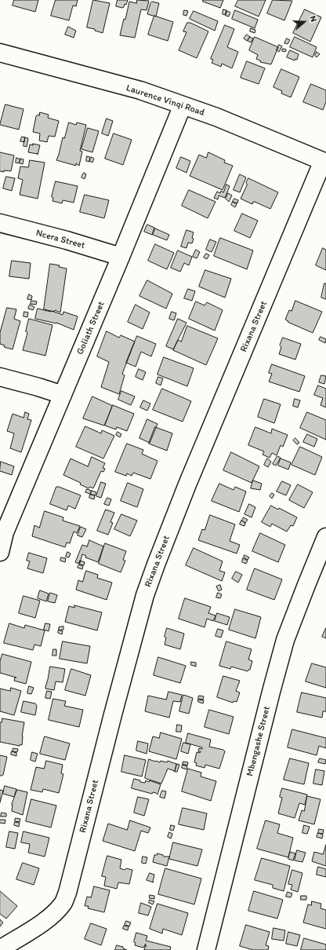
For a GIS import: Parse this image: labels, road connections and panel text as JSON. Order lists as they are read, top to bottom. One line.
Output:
{"streets":{"street":["Laurence Vinqi Road","Ncera Street","Rixana Street","Goliath Street","Mbengashe Street"]},"crossings":[["Laurence Vinqi Road","Rixana Street"],["Laurence Vinqi Road","Goliath Street"],["Ncera Street","Goliath Street"]],"north":"right"}
